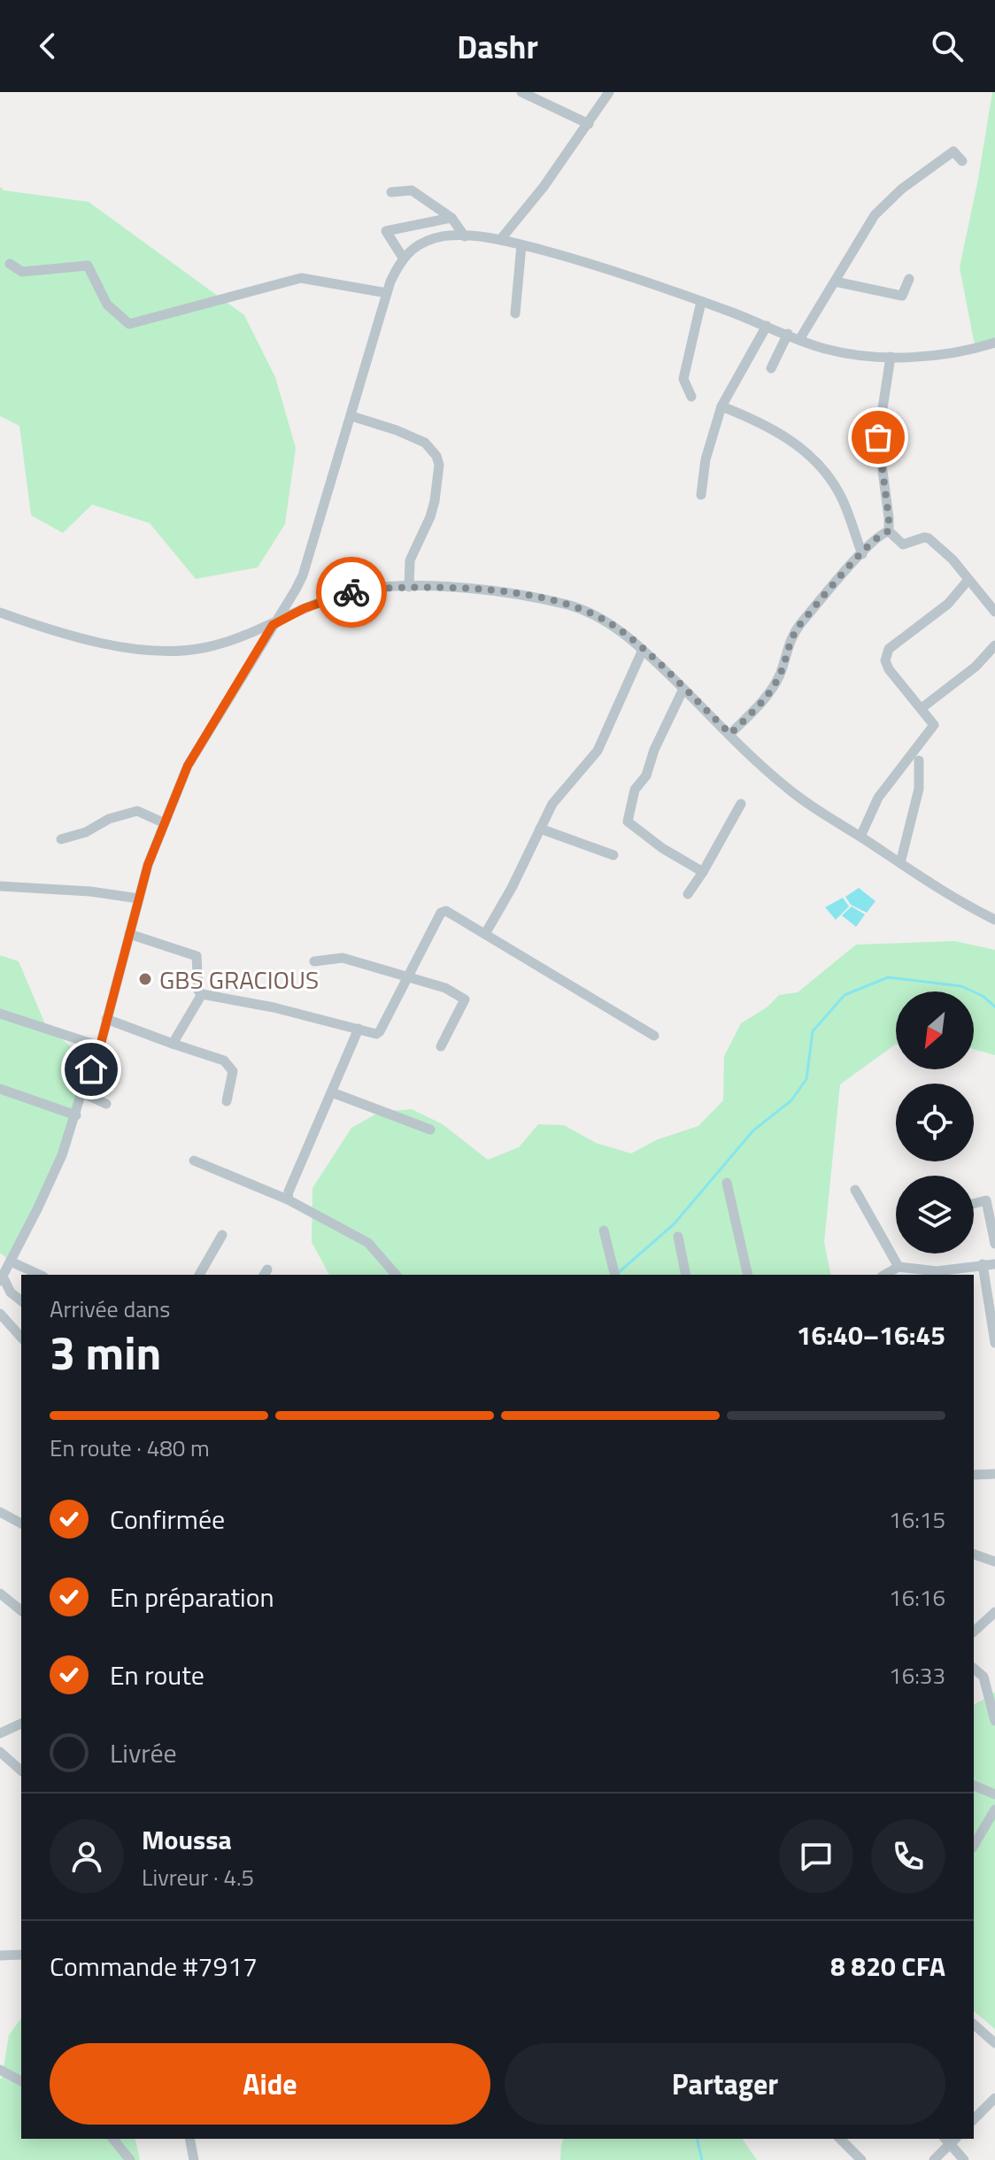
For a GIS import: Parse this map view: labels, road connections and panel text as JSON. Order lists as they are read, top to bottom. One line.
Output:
{"places":["GBS GRACIOUS"],"north":"bottom left","page":{"header":"Dashr","heading":["3 min","Arrivée dans","16:40–16:45"],"panel":["Moussa","Livreur · 4.5","Commande #7917","8 820 CFA"],"bar":"En route · 480 m","list":[["Confirmée","16:15"],["En préparation","16:16"],["En route","16:33"],"Livrée"],"buttons":["Aide","Partager"]}}
